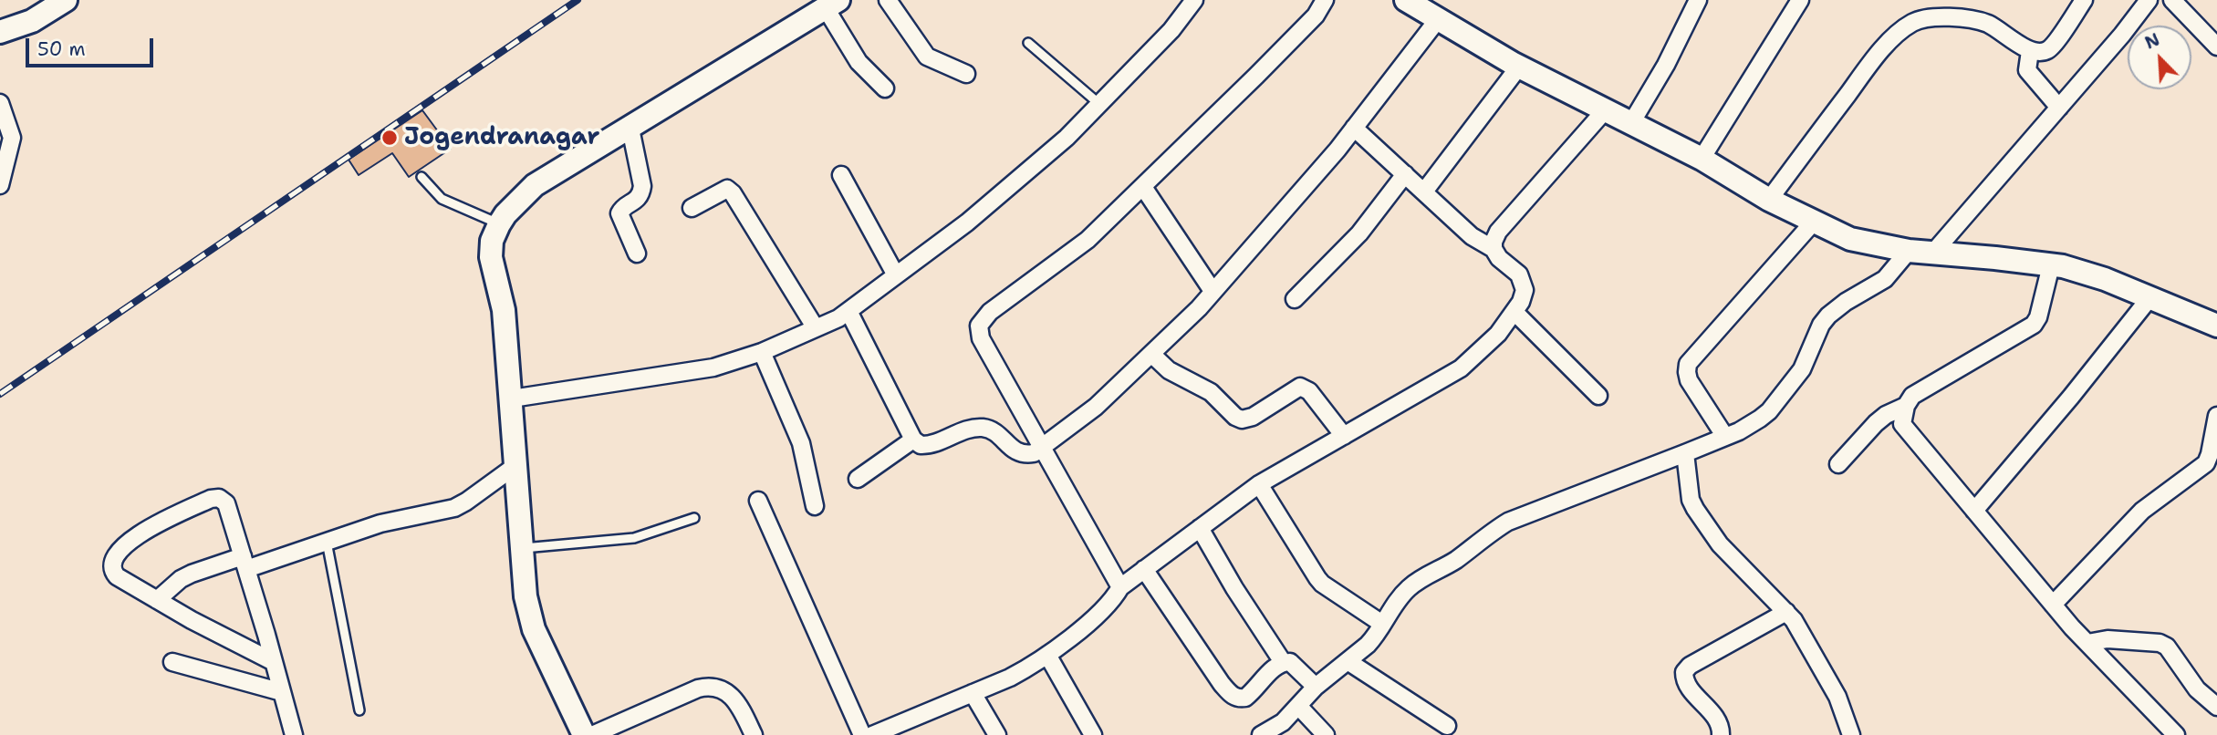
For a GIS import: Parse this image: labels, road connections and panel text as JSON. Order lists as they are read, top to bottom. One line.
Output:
{"places":["Jogendranagar"],"scale_bar":"50 m","north":"top left"}
